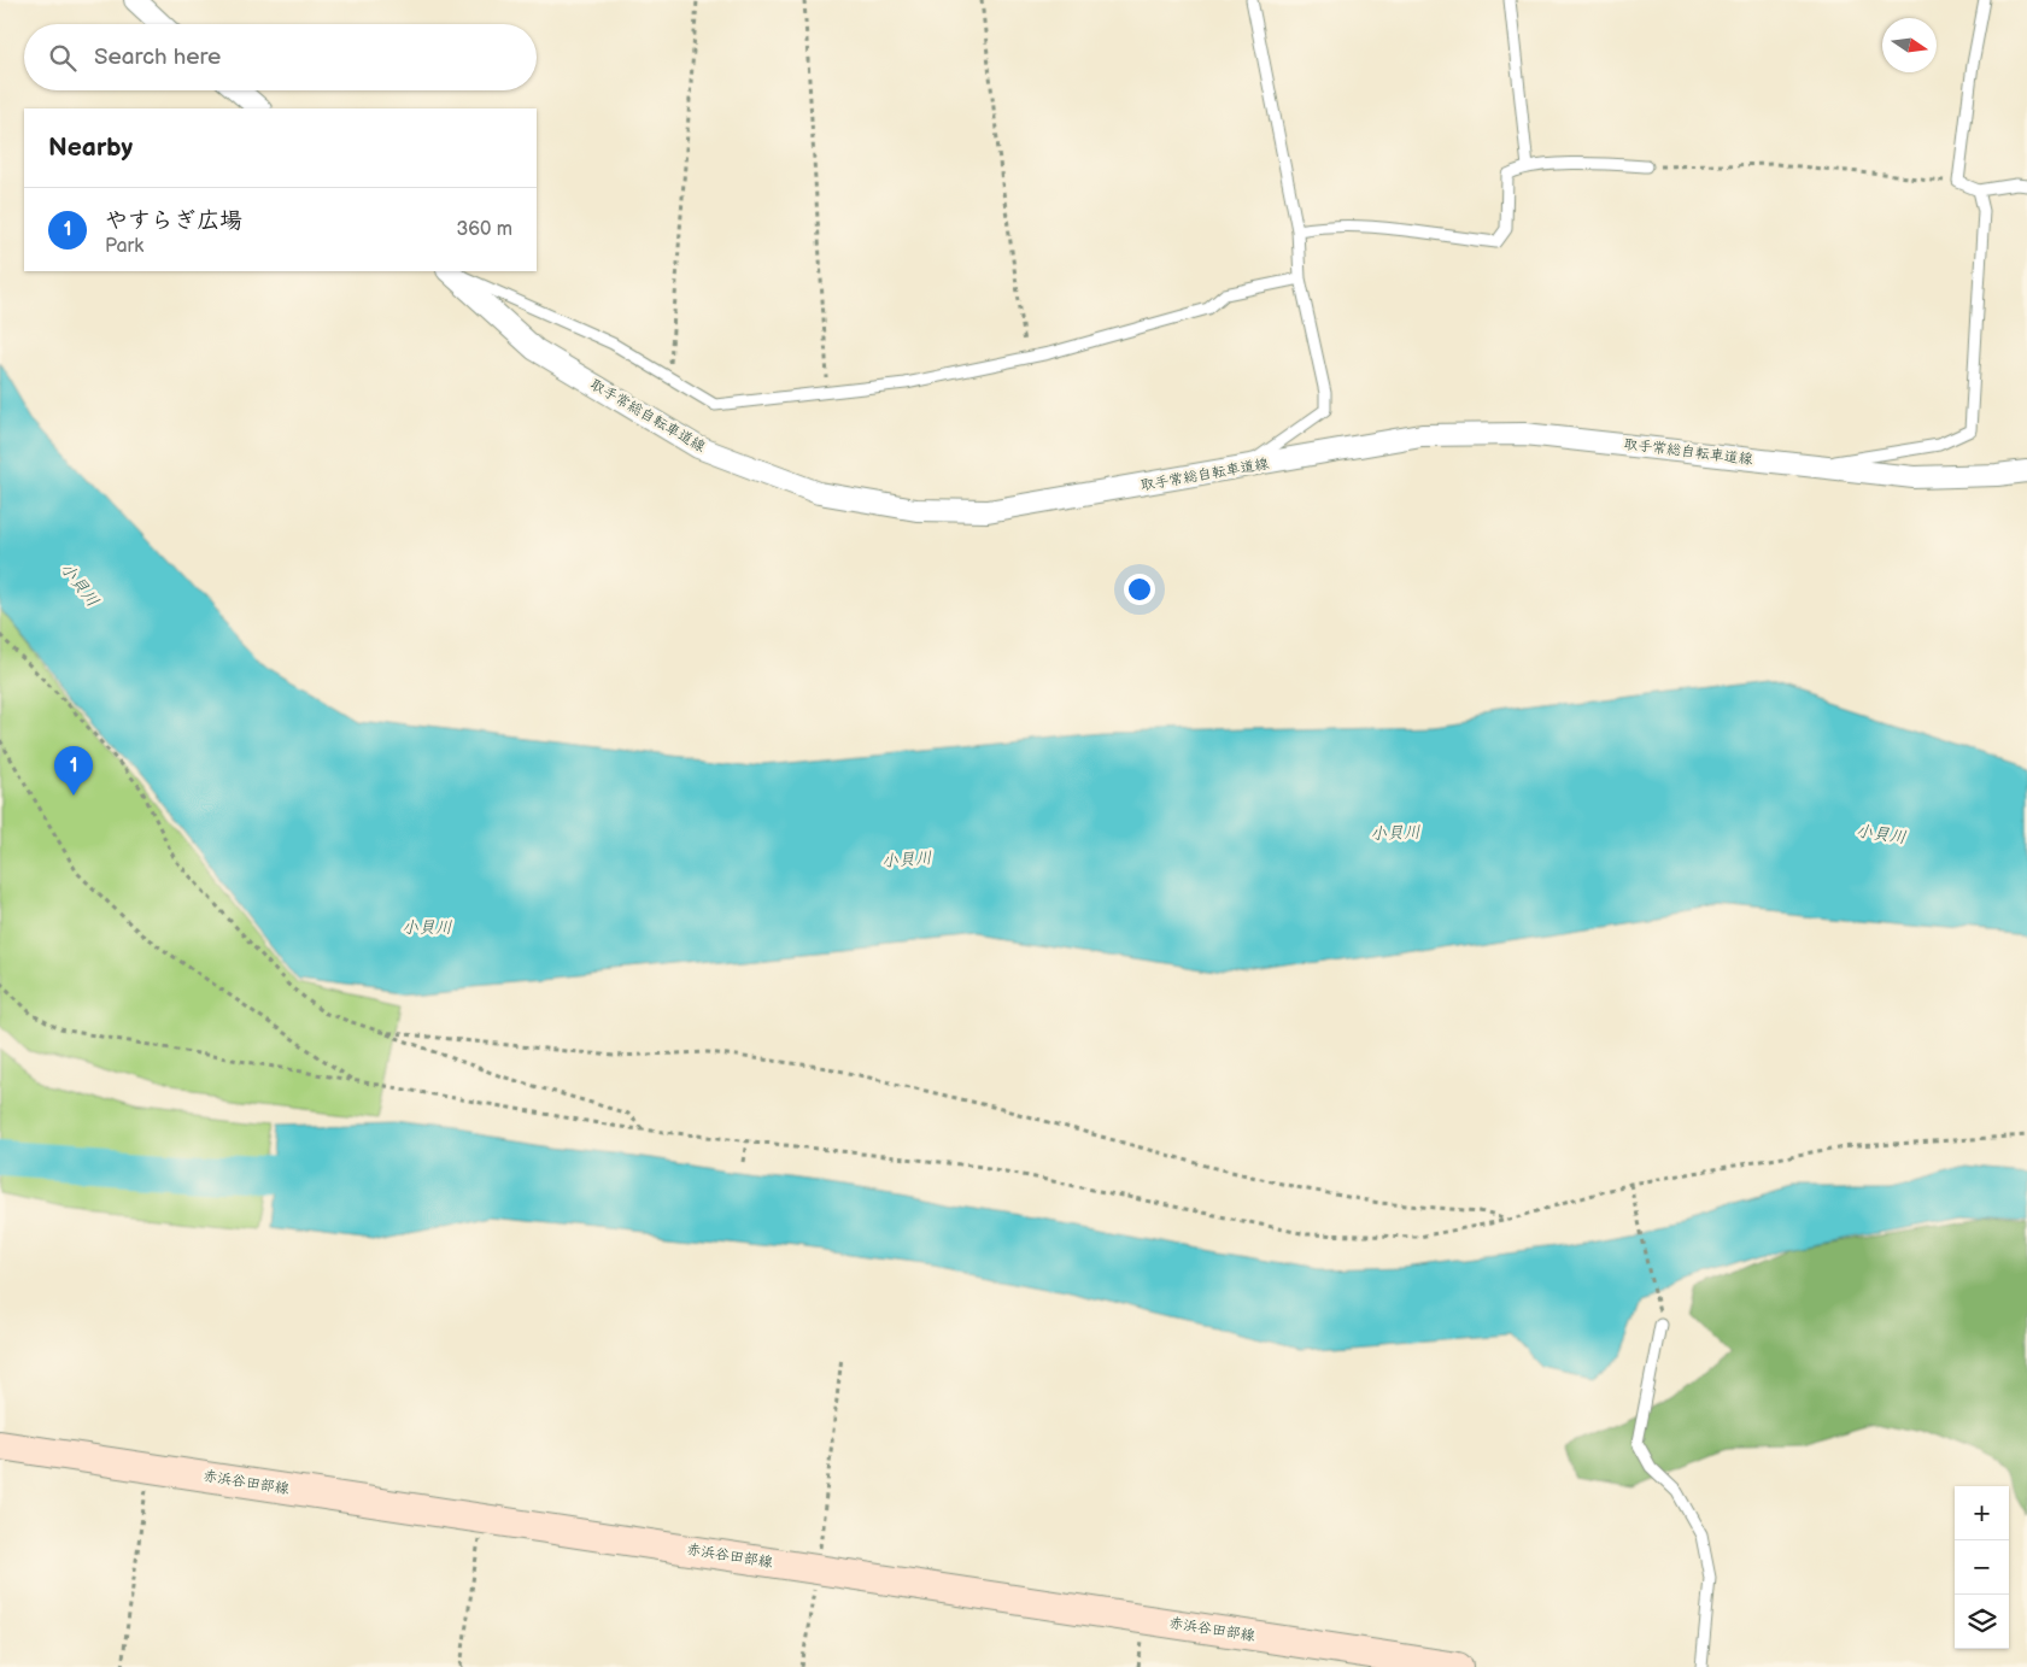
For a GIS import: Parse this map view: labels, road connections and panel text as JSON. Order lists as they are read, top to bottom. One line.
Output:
{"streets":{"main road":["赤浜谷田部線"],"street":["取手常総自転車道線"]},"water":["小貝川"],"north":"right","page":{"search":"Search here","heading":"Nearby","list":[{"mark":"1","name":"やすらぎ広場","note":"Park","value":"360 m"}],"pins":"1","map_buttons":["+","−"]}}
